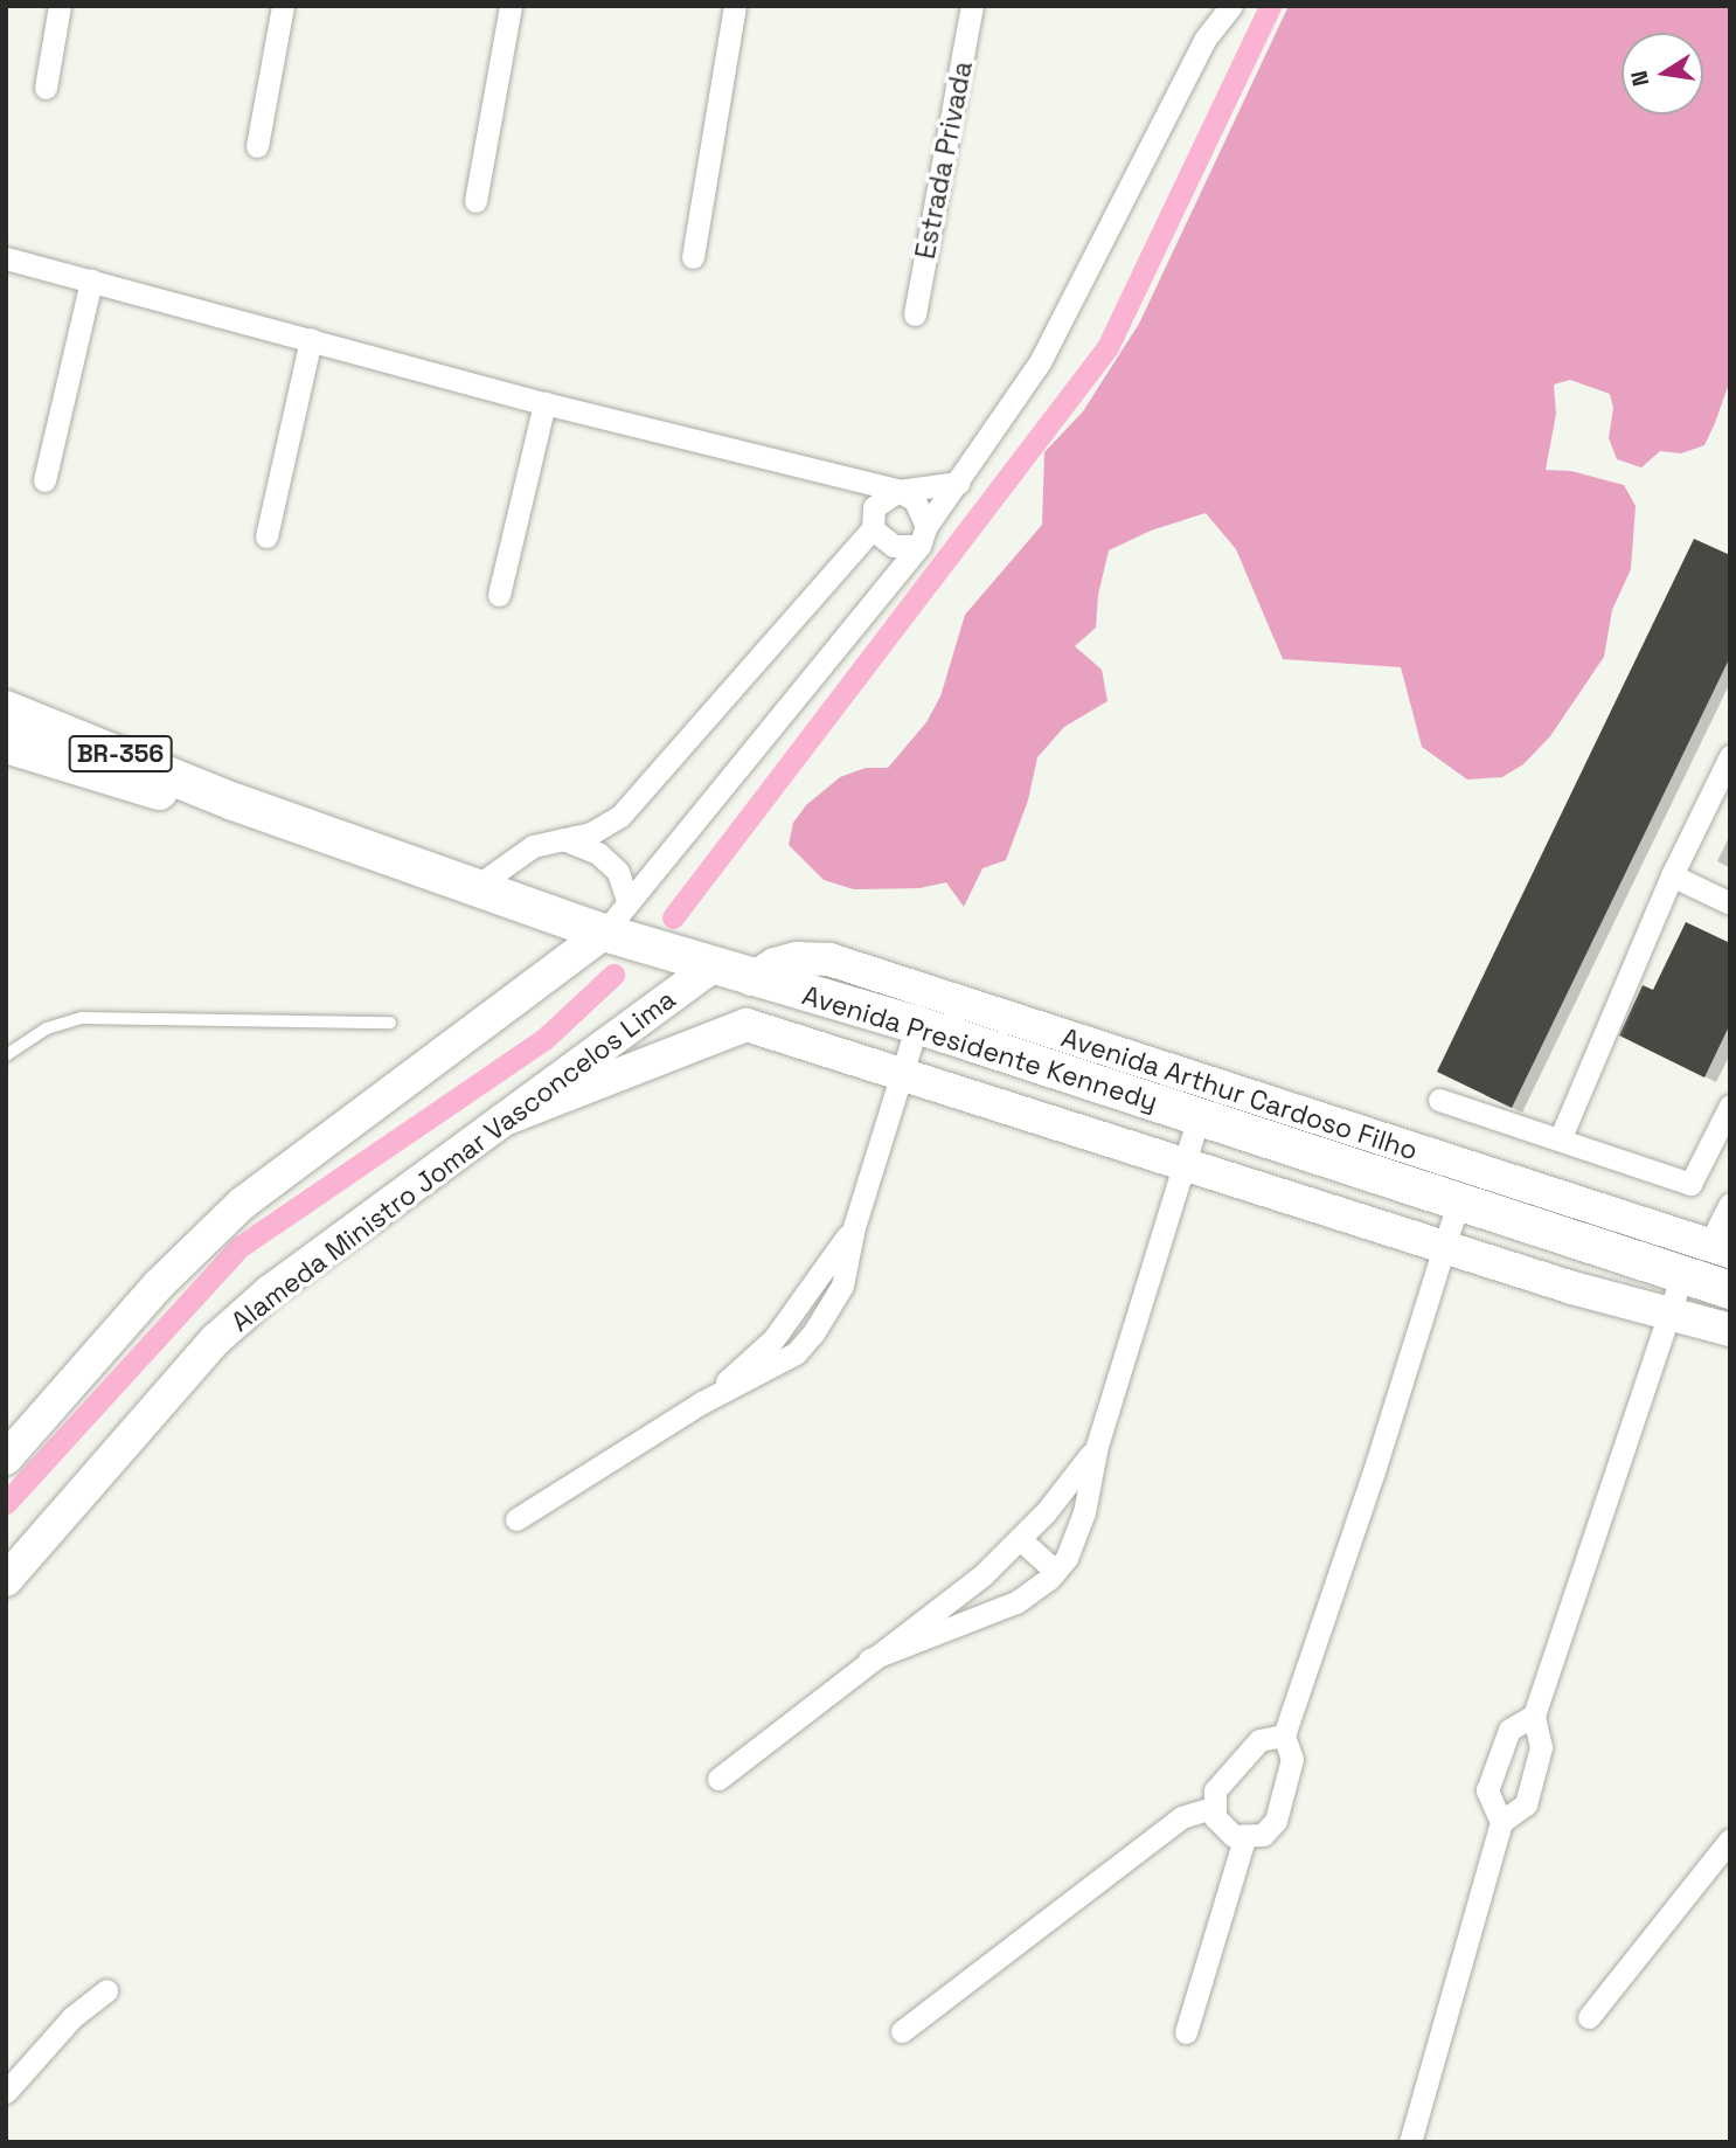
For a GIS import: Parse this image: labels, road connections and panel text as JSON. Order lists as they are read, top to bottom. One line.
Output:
{"streets":{"main road":["BR-356","Avenida Presidente Kennedy","Avenida Arthur Cardoso Filho","Alameda Ministro Jomar Vasconcelos Lima"],"street":["Estrada Privada"]},"crossings":[["Avenida Presidente Kennedy","Avenida Arthur Cardoso Filho"],["Avenida Presidente Kennedy","Alameda Ministro Jomar Vasconcelos Lima"]],"north":"left"}
